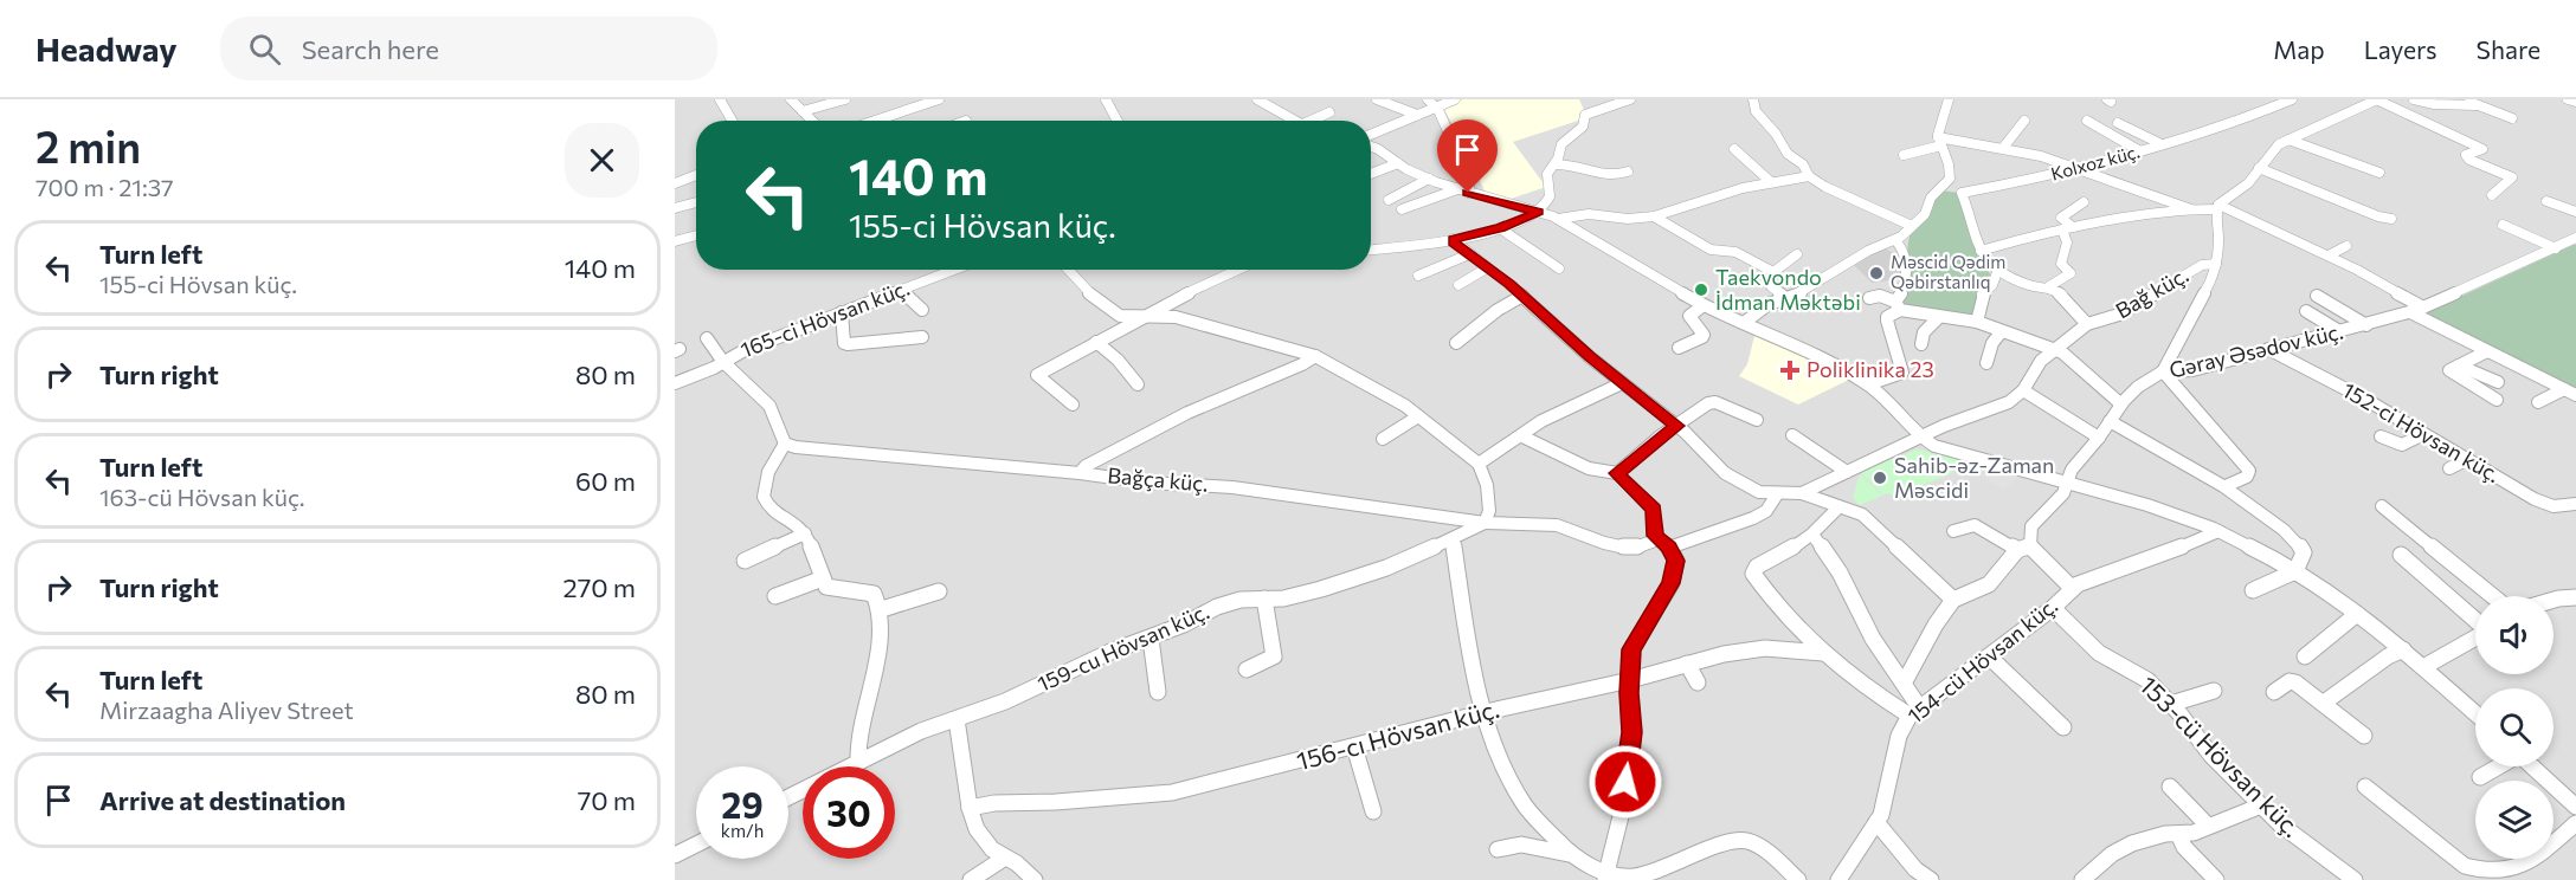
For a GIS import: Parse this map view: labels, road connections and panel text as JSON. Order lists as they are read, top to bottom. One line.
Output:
{"streets":{"street":["Kolxoz küç.","Bağ küç.","165-ci Hövsan küç.","Gəray Əsədov küç.","152-ci Hövsan küç.","Bağça küç.","159-cu Hövsan küç.","154-cü Hövsan küç.","156-cı Hövsan küç.","153-cü Hövsan küç."]},"crossings":[["Gəray Əsədov küç.","152-ci Hövsan küç."],["Bağça küç.","159-cu Hövsan küç."],["154-cü Hövsan küç.","153-cü Hövsan küç."]],"places":{"other":["Məscid Qədim Qəbirstanlıq","Taekvondo İdman Məktəbi","Sahib-əz-Zaman Məscidi"],"health":["Poliklinika 23"]},"page":{"header":"Headway","search":"Search here","nav":["Map","Layers","Share"],"heading":["2 min","700 m · 21:37"],"turn":["140 m","155-ci Hövsan küç."],"list":[{"name":"Turn left","note":"155-ci Hövsan küç.","value":"140 m"},{"name":"Turn right","value":"80 m"},{"name":"Turn left","note":"163-cü Hövsan küç.","value":"60 m"},{"name":"Turn right","value":"270 m"},{"name":"Turn left","note":"Mirzaagha Aliyev Street","value":"80 m"},{"name":"Arrive at destination","value":"70 m"}],"speed":"29 km/h","limit":"30"}}
